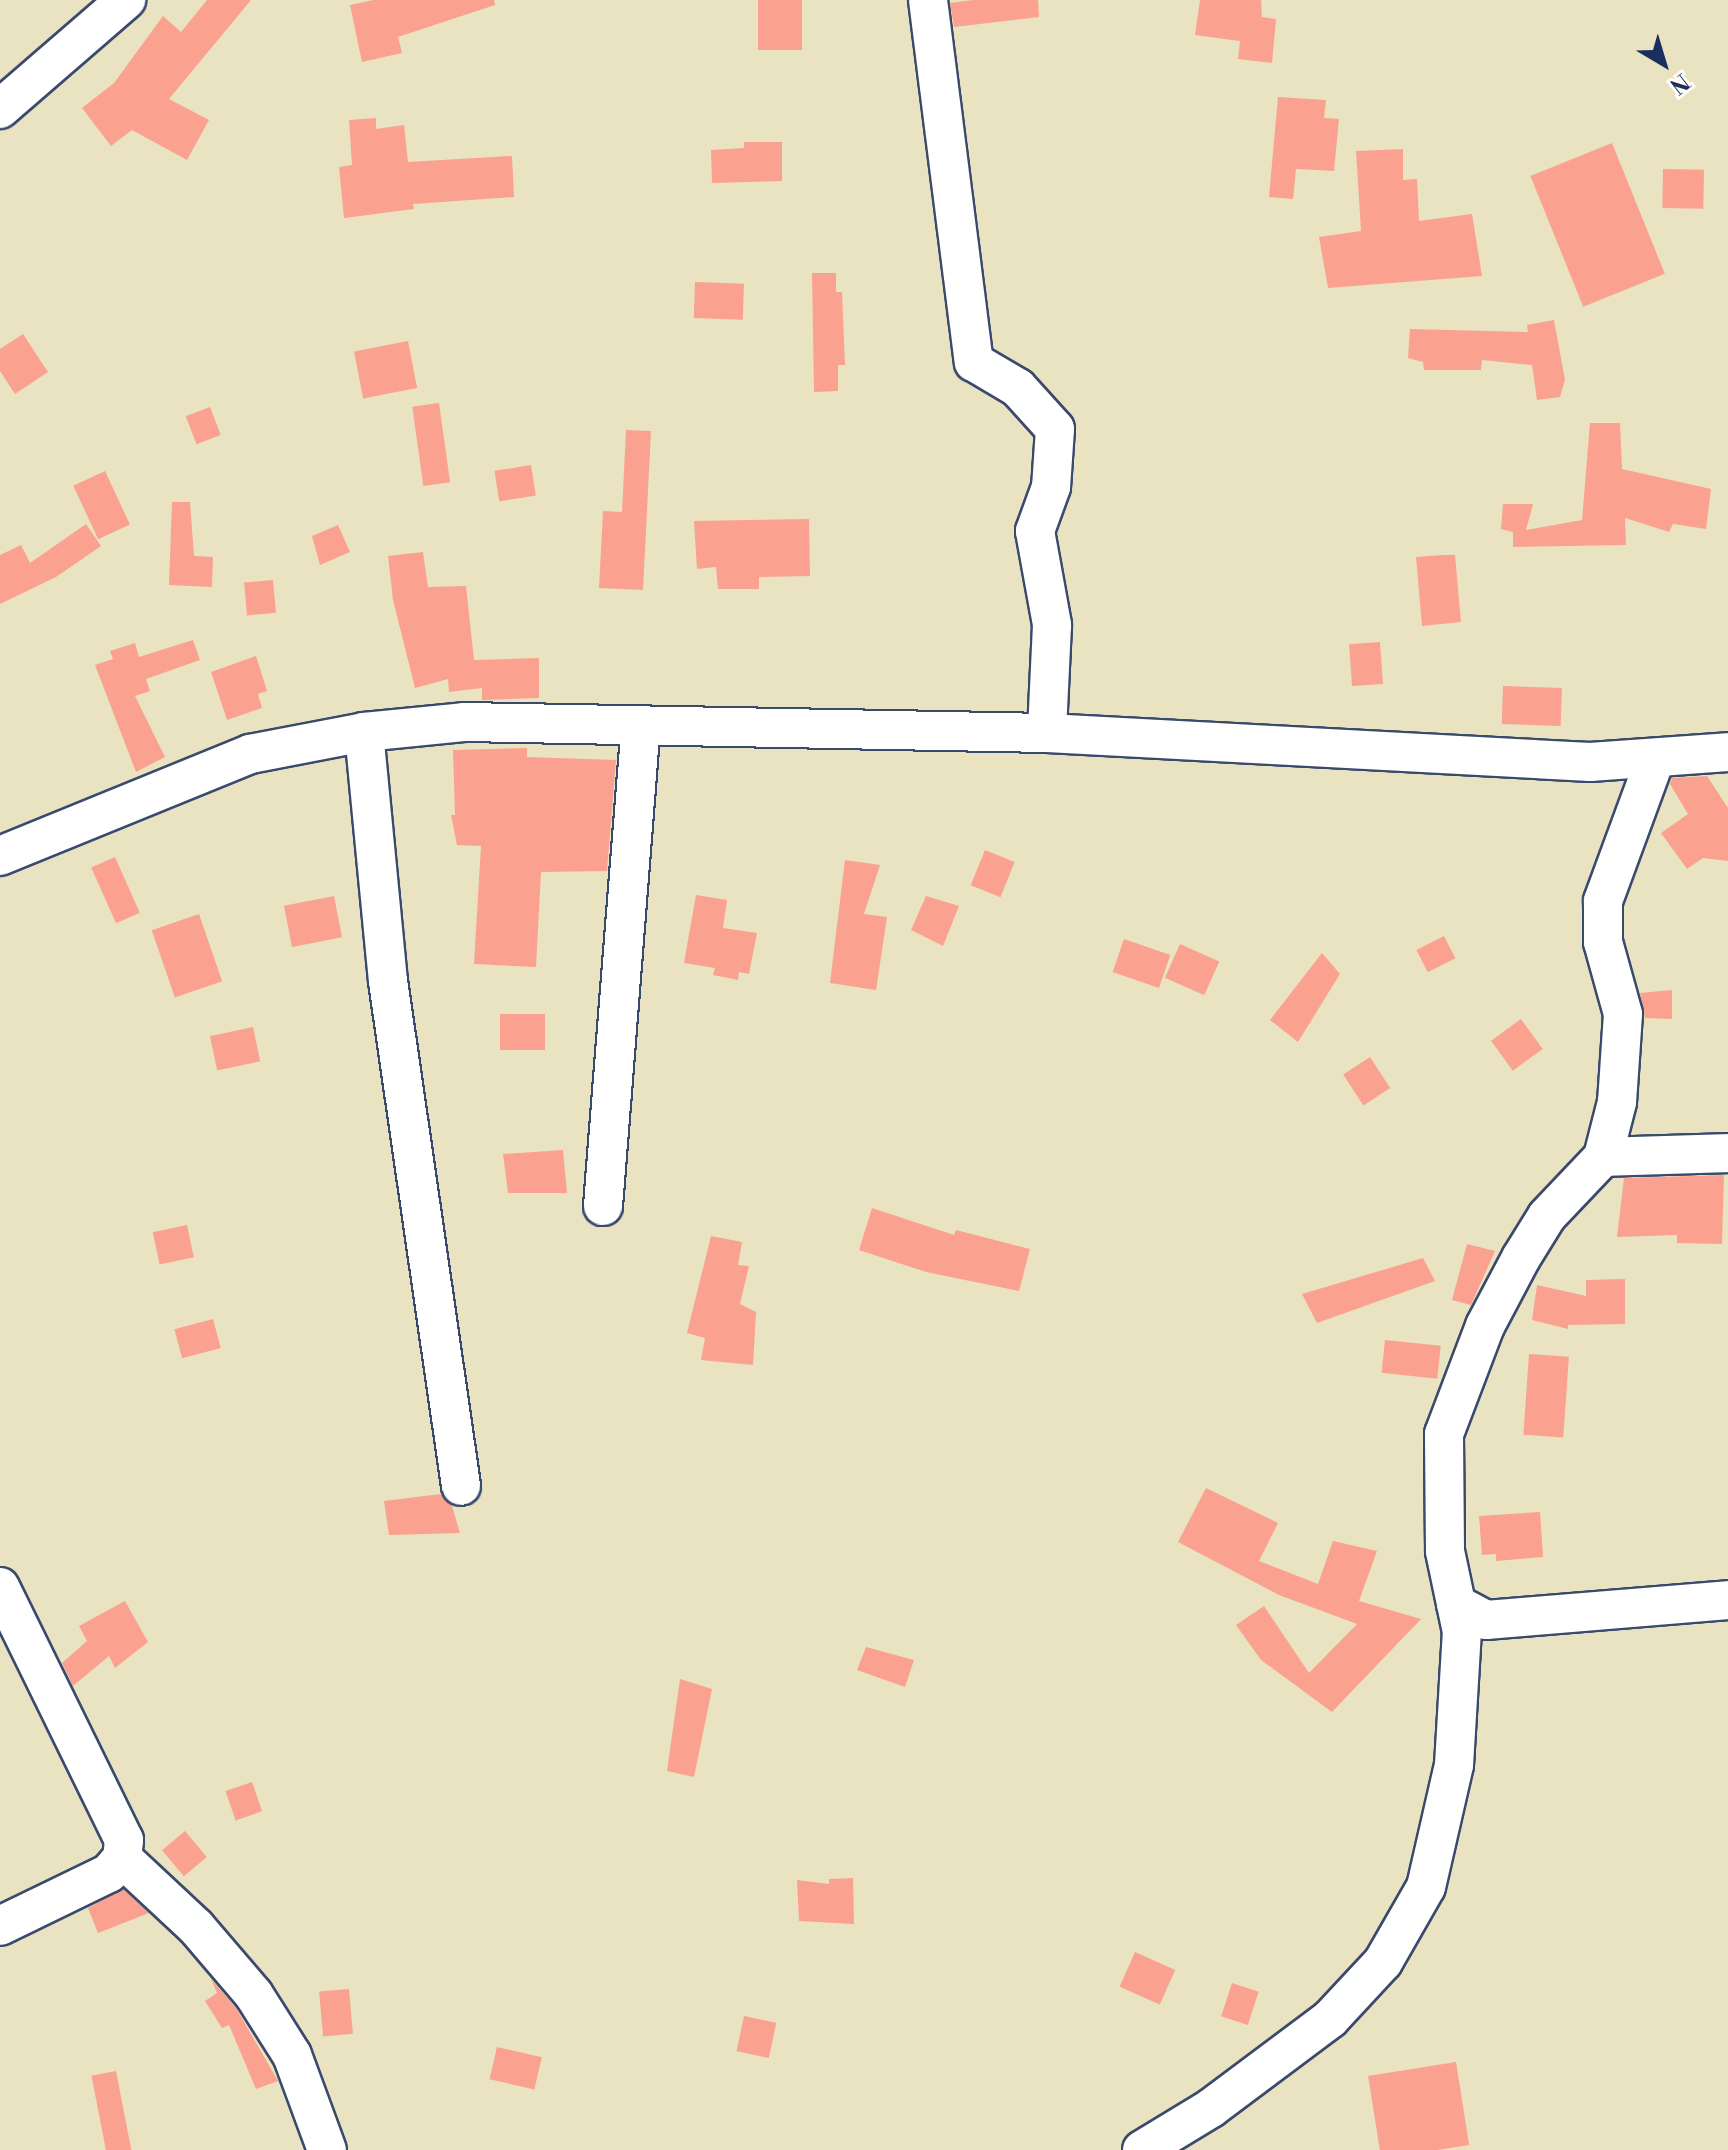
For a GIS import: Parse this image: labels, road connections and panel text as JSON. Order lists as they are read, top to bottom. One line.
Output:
{"north":"bottom right"}
